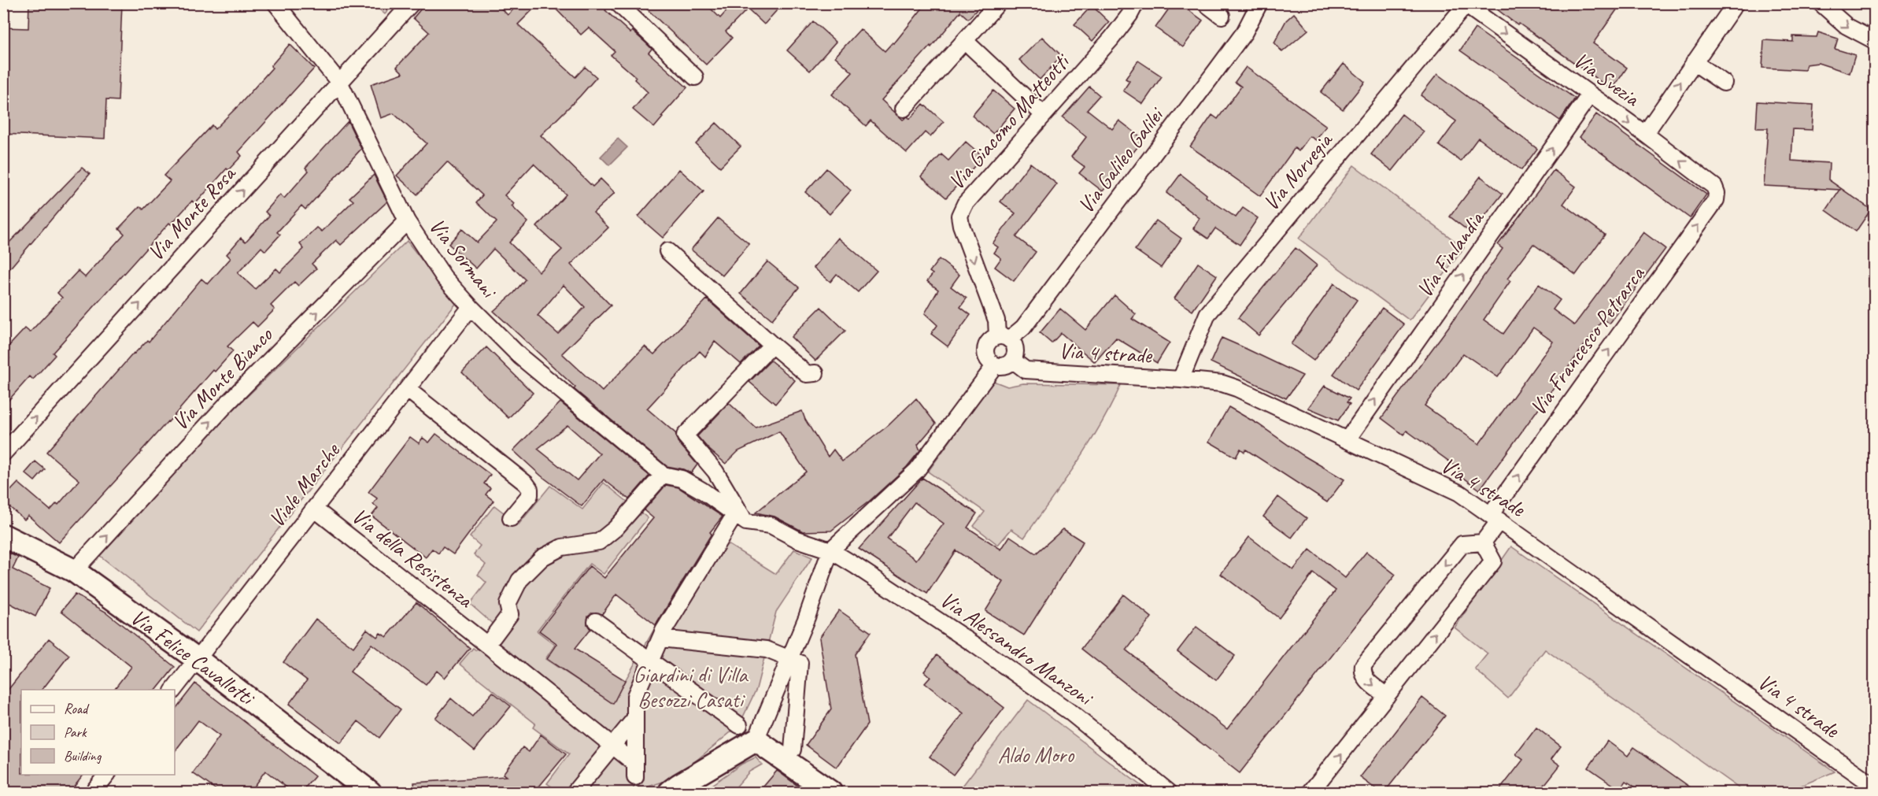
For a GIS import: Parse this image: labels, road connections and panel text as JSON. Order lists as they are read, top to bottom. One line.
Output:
{"streets":{"street":["Via Svezia","Via Giacomo Matteotti","Via Galileo Galilei","Via Norvegia","Via Monte Rosa","Via Finlandia","Via Sormani","Via Francesco Petrarca","Via 4 strade","Via Monte Bianco","Viale Marche","Via della Resistenza","Via Alessandro Manzoni","Via Felice Cavallotti"]},"crossings":[["Via Svezia","Via Norvegia"],["Via Svezia","Via Finlandia"],["Via Svezia","Via Francesco Petrarca"],["Via Giacomo Matteotti","Via Galileo Galilei"],["Via Giacomo Matteotti","Via 4 strade"],["Via Galileo Galilei","Via 4 strade"],["Via Norvegia","Via 4 strade"],["Via Monte Rosa","Via Sormani"],["Via Finlandia","Via 4 strade"],["Via Sormani","Via Monte Bianco"],["Via Sormani","Viale Marche"],["Via Sormani","Via Alessandro Manzoni"],["Via Francesco Petrarca","Via 4 strade"],["Via Monte Bianco","Via Felice Cavallotti"],["Viale Marche","Via della Resistenza"],["Viale Marche","Via Felice Cavallotti"]],"one_way":["Via Giacomo Matteotti","Via Monte Rosa","Via Finlandia","Via Francesco Petrarca","Via Monte Bianco"],"parks":["Giardini di Villa Besozzi Casati","Aldo Moro"],"legend":["Road","Park","Building"]}
